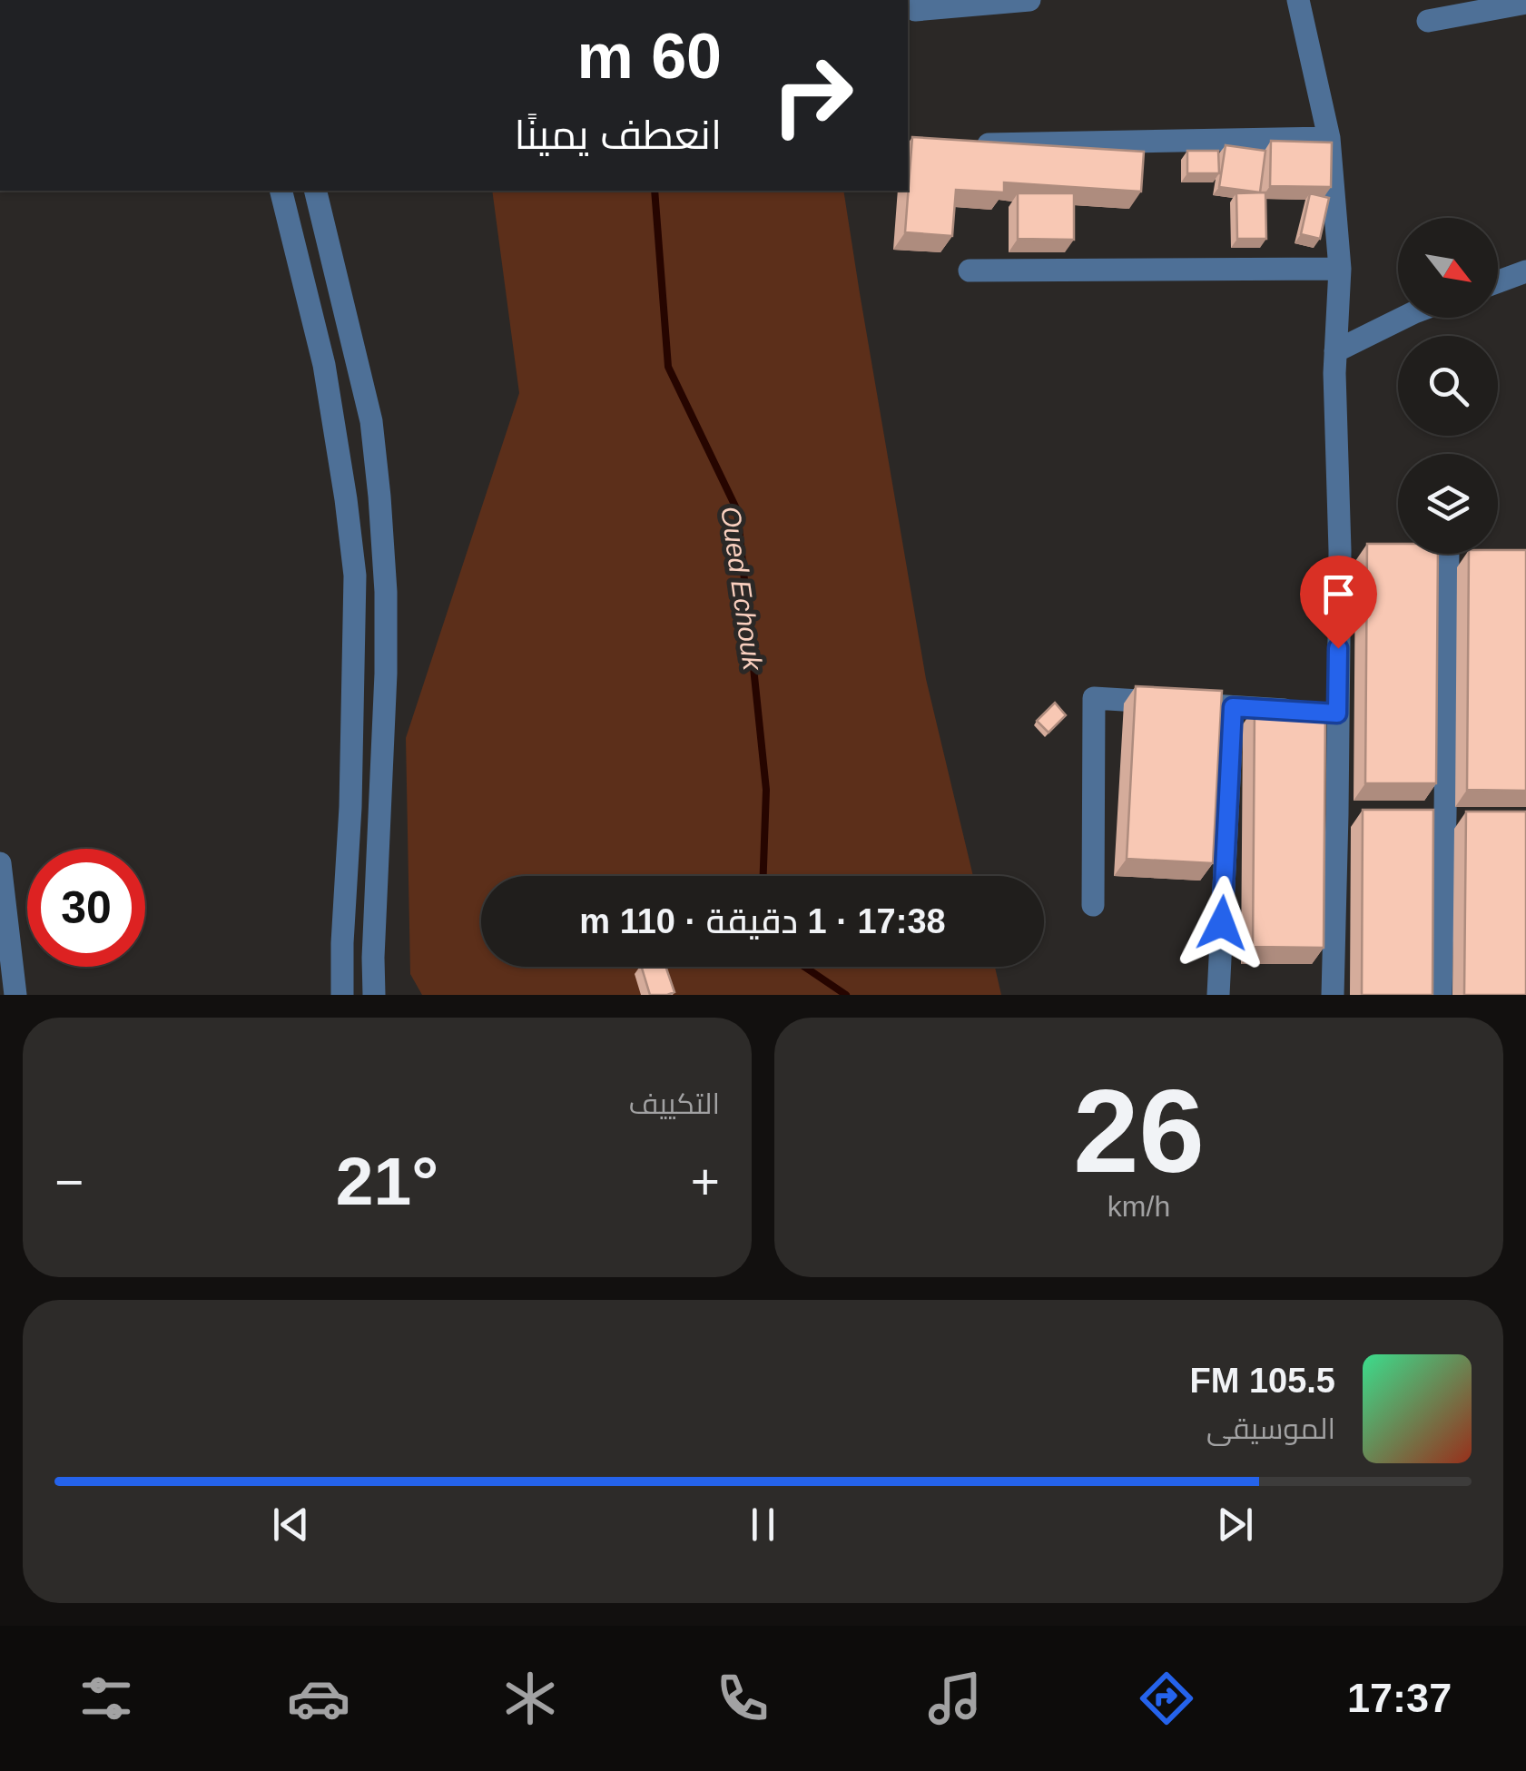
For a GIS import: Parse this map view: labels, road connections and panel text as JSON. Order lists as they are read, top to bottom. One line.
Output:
{"water":["Oued Echouk"],"north":"bottom right","page":{"turn":["60 m","انعطف يمينًا"],"limit":"30","trip":"17:38 · 1 دقيقة · 110 m","tile":[["26","km/h"],"التكييف"],"heat":["−","21°","+"],"song":["105.5 FM","الموسيقى"],"tabs":"17:37"}}
